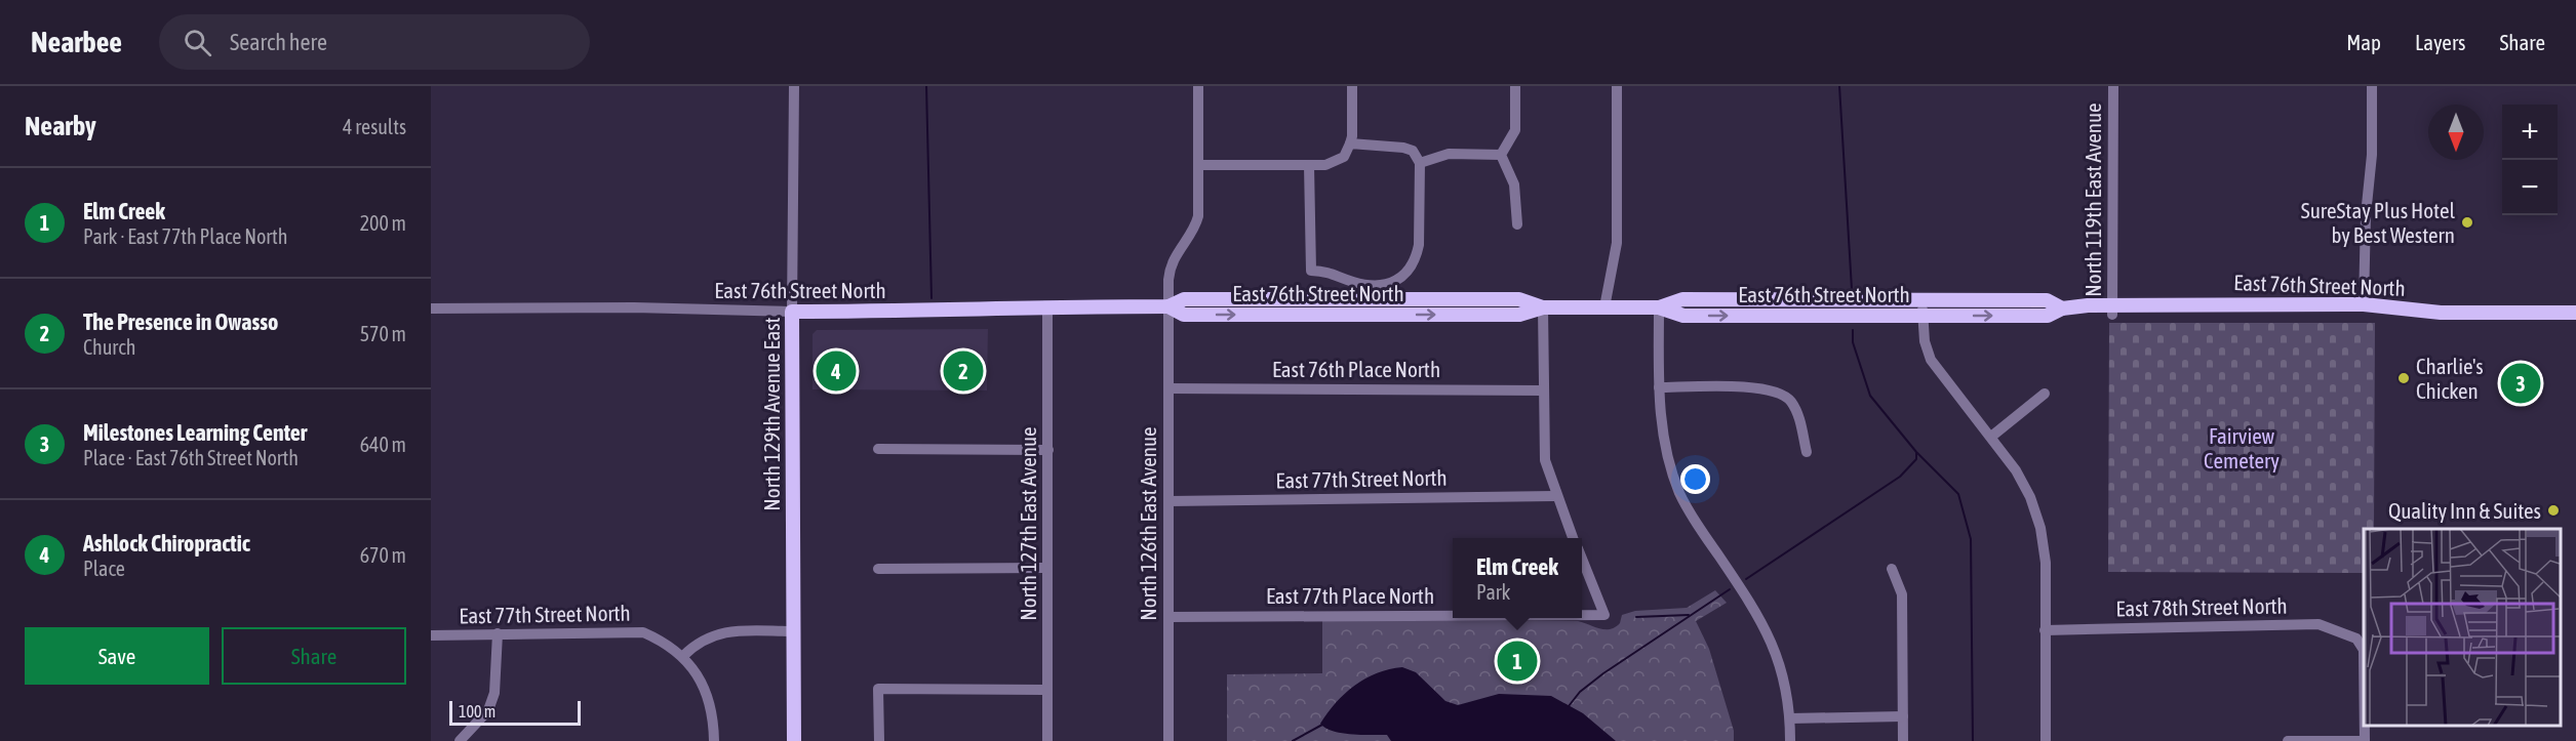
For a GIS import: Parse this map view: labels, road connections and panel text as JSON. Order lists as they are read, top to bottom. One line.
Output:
{"streets":{"main road":["East 76th Street North","North 129th Avenue East"],"street":["North 119th East Avenue","East 76th Place North","East 77th Street North","North 127th East Avenue","North 126th East Avenue","East 77th Place North","East 78th Street North"]},"crossings":[["North 119th East Avenue","East 76th Street North"],["East 76th Street North","North 129th Avenue East"],["East 76th Street North","North 127th East Avenue"],["East 76th Street North","North 126th East Avenue"],["East 76th Place North","North 126th East Avenue"],["East 77th Street North","North 126th East Avenue"],["North 126th East Avenue","East 77th Place North"]],"parks":["Fairview Cemetery"],"places":["SureStay Plus Hotel by Best Western","Charlie's Chicken","Quality Inn & Suites"],"scale_bar":"100 m","north":"bottom","page":{"header":"Nearbee","search":"Search here","nav":["Map","Layers","Share"],"heading":["Nearby","4 results"],"map_buttons":["+","−"],"list":[{"mark":"1","name":"Elm Creek","note":"Park · East 77th Place North","value":"200 m"},{"mark":"2","name":"The Presence in Owasso","note":"Church","value":"570 m"},{"mark":"3","name":"Milestones Learning Center","note":"Place · East 76th Street North","value":"640 m"},{"mark":"4","name":"Ashlock Chiropractic","note":"Place","value":"670 m"}],"pins":["2","4","3","1"],"popup":["Elm Creek","Park"],"buttons":["Save","Share"],"scale":"100 m"}}
